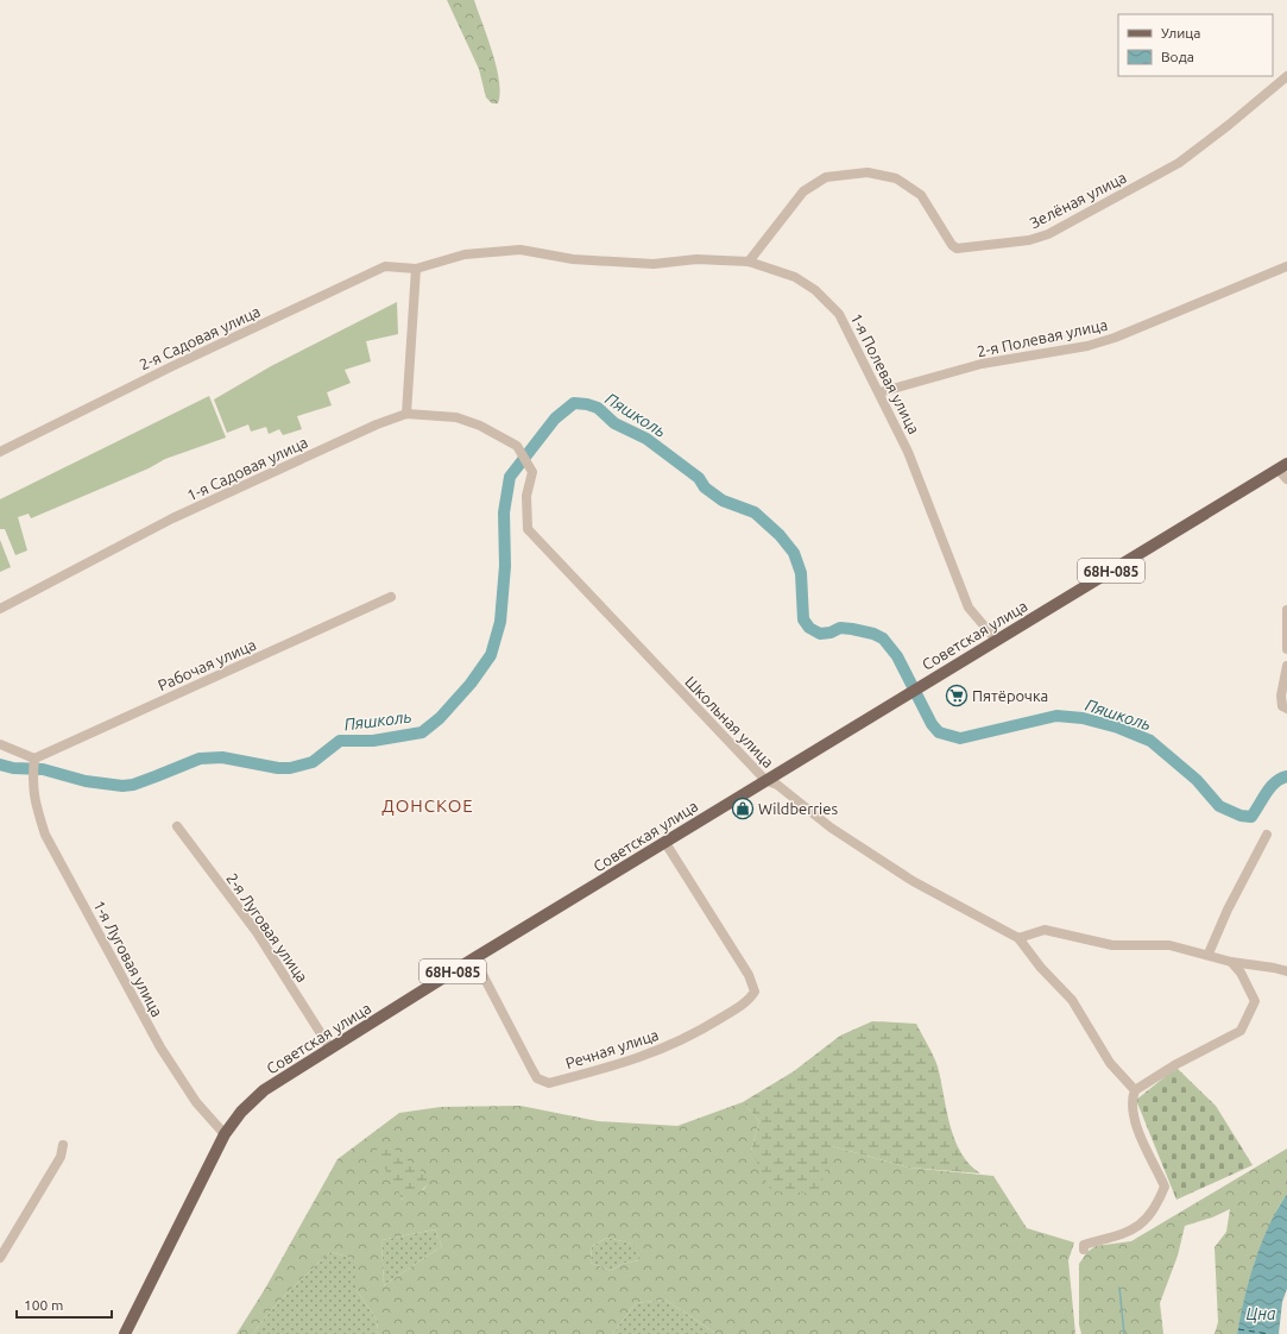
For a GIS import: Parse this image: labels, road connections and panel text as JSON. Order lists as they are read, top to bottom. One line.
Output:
{"streets":{"main road":["68Н-085","Советская улица"],"street":["Зелёная улица","2-я Садовая улица","2-я Полевая улица","1-я Полевая улица","1-я Садовая улица","Рабочая улица","Школьная улица","2-я Луговая улица","1-я Луговая улица","Речная улица"]},"crossings":[["Зелёная улица","1-я Полевая улица"],["2-я Садовая улица","1-я Полевая улица"],["2-я Полевая улица","1-я Полевая улица"],["1-я Полевая улица","Советская улица"],["1-я Садовая улица","Школьная улица"],["Советская улица","Школьная улица"],["Советская улица","2-я Луговая улица"],["Советская улица","1-я Луговая улица"],["Советская улица","Речная улица"],["Рабочая улица","1-я Луговая улица"]],"districts":["ДОНСКОЕ"],"water":["Пяшколь","Цна"],"places":{"supermarket":["Пятёрочка"],"shop":["Wildberries"]},"legend":["Улица","Вода"],"scale_bar":"100 m"}
